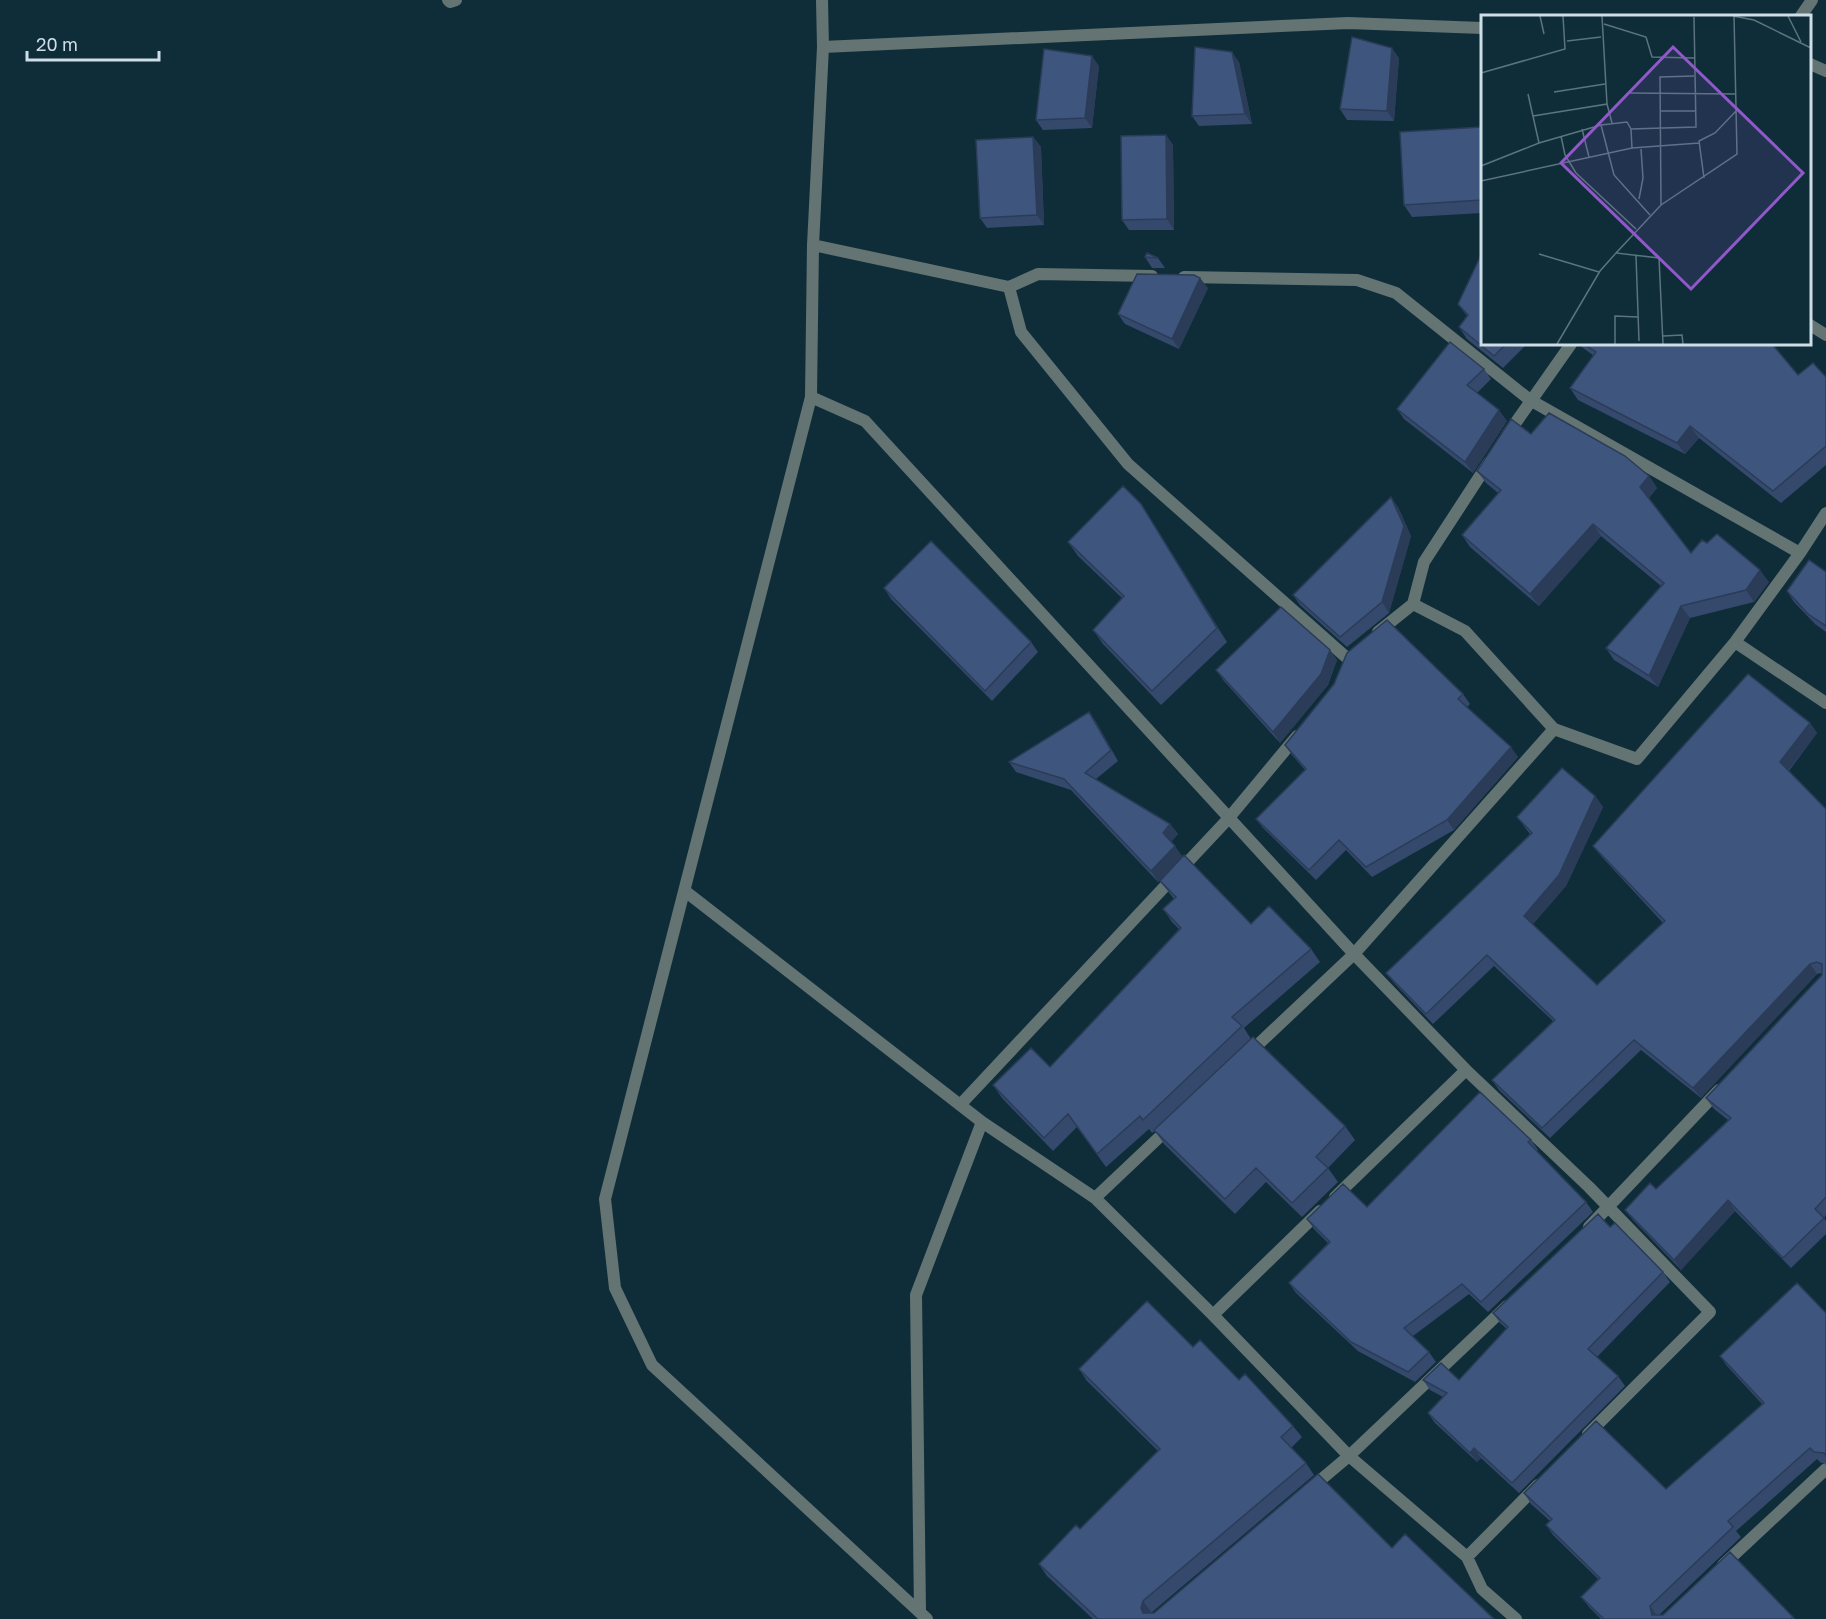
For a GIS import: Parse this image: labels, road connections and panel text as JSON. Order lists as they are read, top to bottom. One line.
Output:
{"scale_bar":"20 m"}
